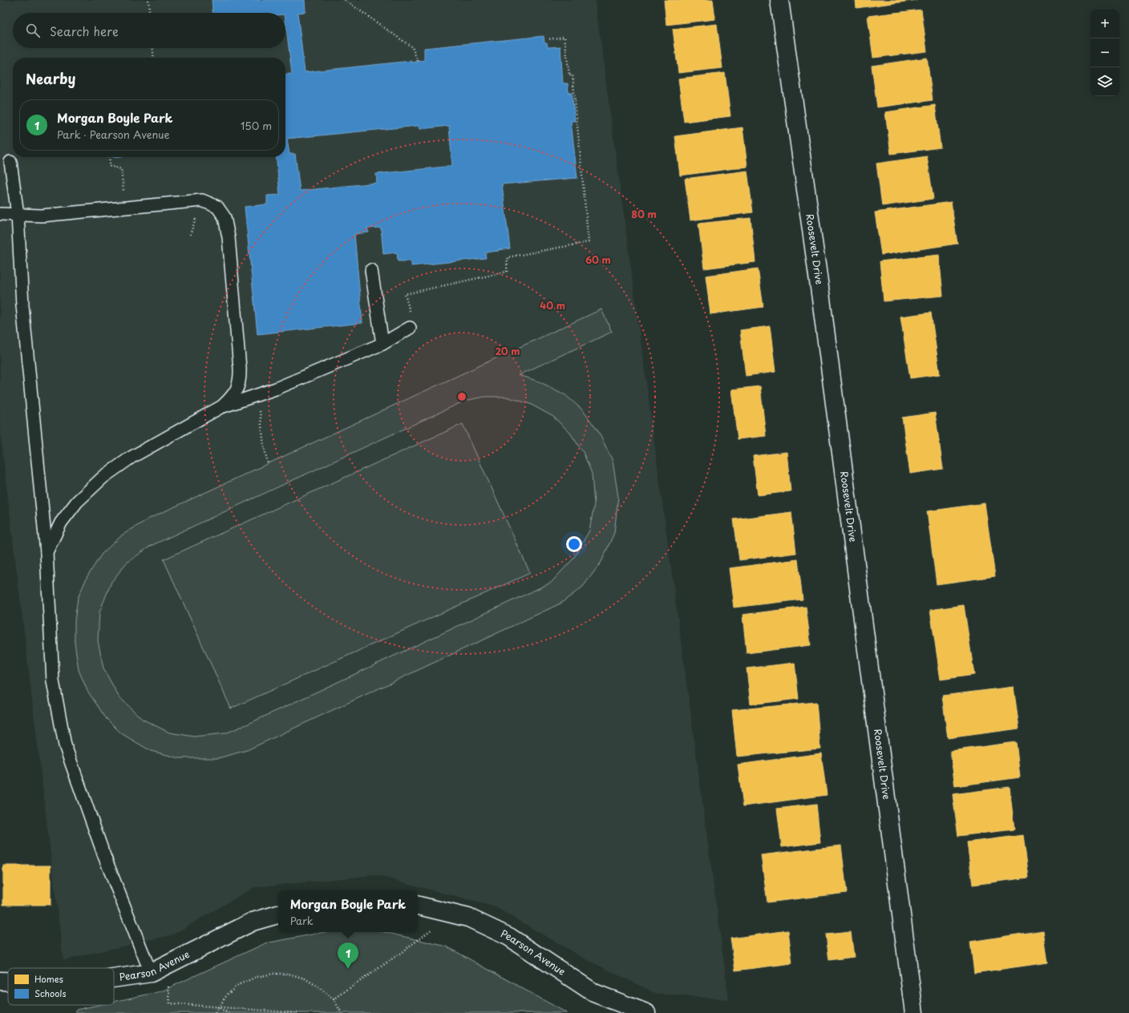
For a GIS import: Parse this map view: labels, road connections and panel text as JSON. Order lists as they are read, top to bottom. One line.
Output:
{"streets":{"street":["Roosevelt Drive","Pearson Avenue"]},"legend":["Homes","Schools"],"page":{"map_buttons":["+","−"],"search":"Search here","heading":"Nearby","list":[{"mark":"1","name":"Morgan Boyle Park","note":"Park · Pearson Avenue","value":"150 m"}],"popup":["Morgan Boyle Park","Park"],"pins":"1"},"rings":["80 m","60 m","40 m","20 m"]}
